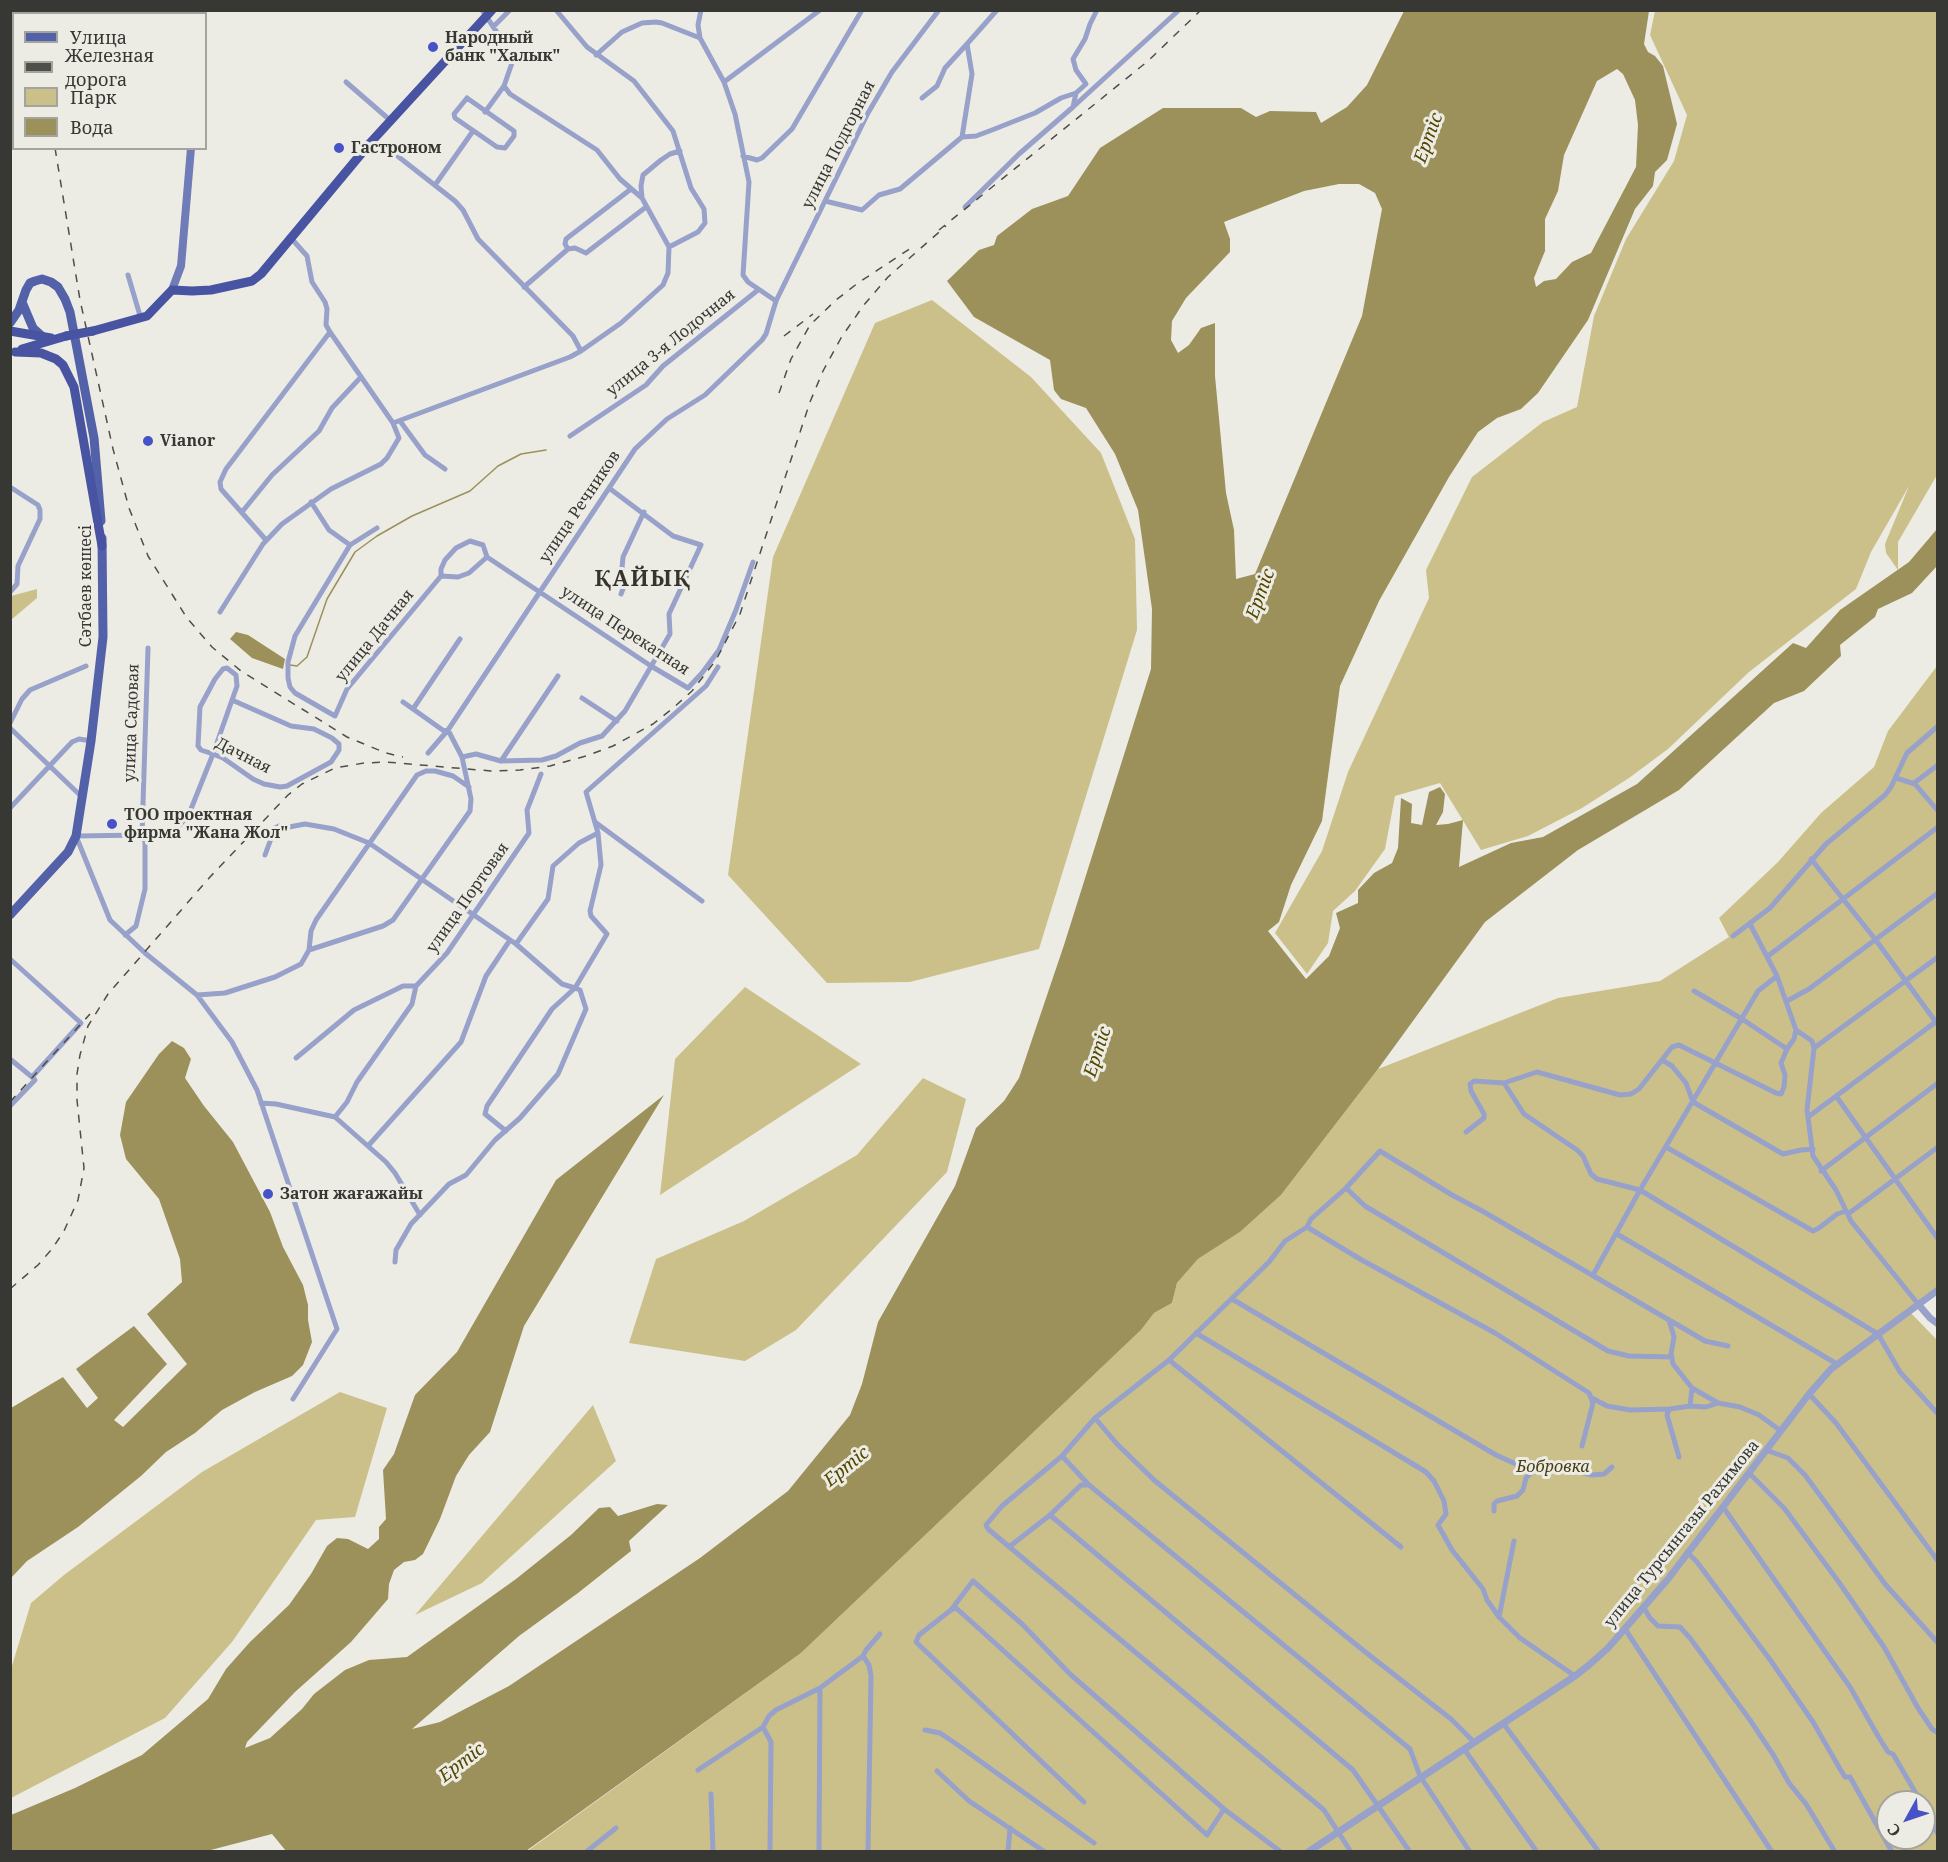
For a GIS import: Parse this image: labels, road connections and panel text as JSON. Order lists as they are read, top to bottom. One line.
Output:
{"streets":{"main road":["Сәтбаев көшесі"],"street":["улица Подгорная","улица 3-я Лодочная","улица Речников","улица Перекатная","улица Дачная","улица Садовая","Дачная","улица Портовая","улица Турсынгазы Рахимова"]},"crossings":[["улица Подгорная","улица 3-я Лодочная"],["улица Подгорная","улица Речников"],["улица 3-я Лодочная","улица Речников"],["улица Речников","улица Перекатная"],["улица Перекатная","улица Дачная"]],"districts":["ҚАЙЫҚ"],"water":["Ертіс"],"parks":["Бобровка"],"places":["Народный банк \"Халык\"","Гастроном","Vianor","ТОО проектная фирма \"Жана Жол\"","Затон жағажайы"],"legend":["Улица","Железная дорога","Парк","Вода"],"north":"bottom left"}
